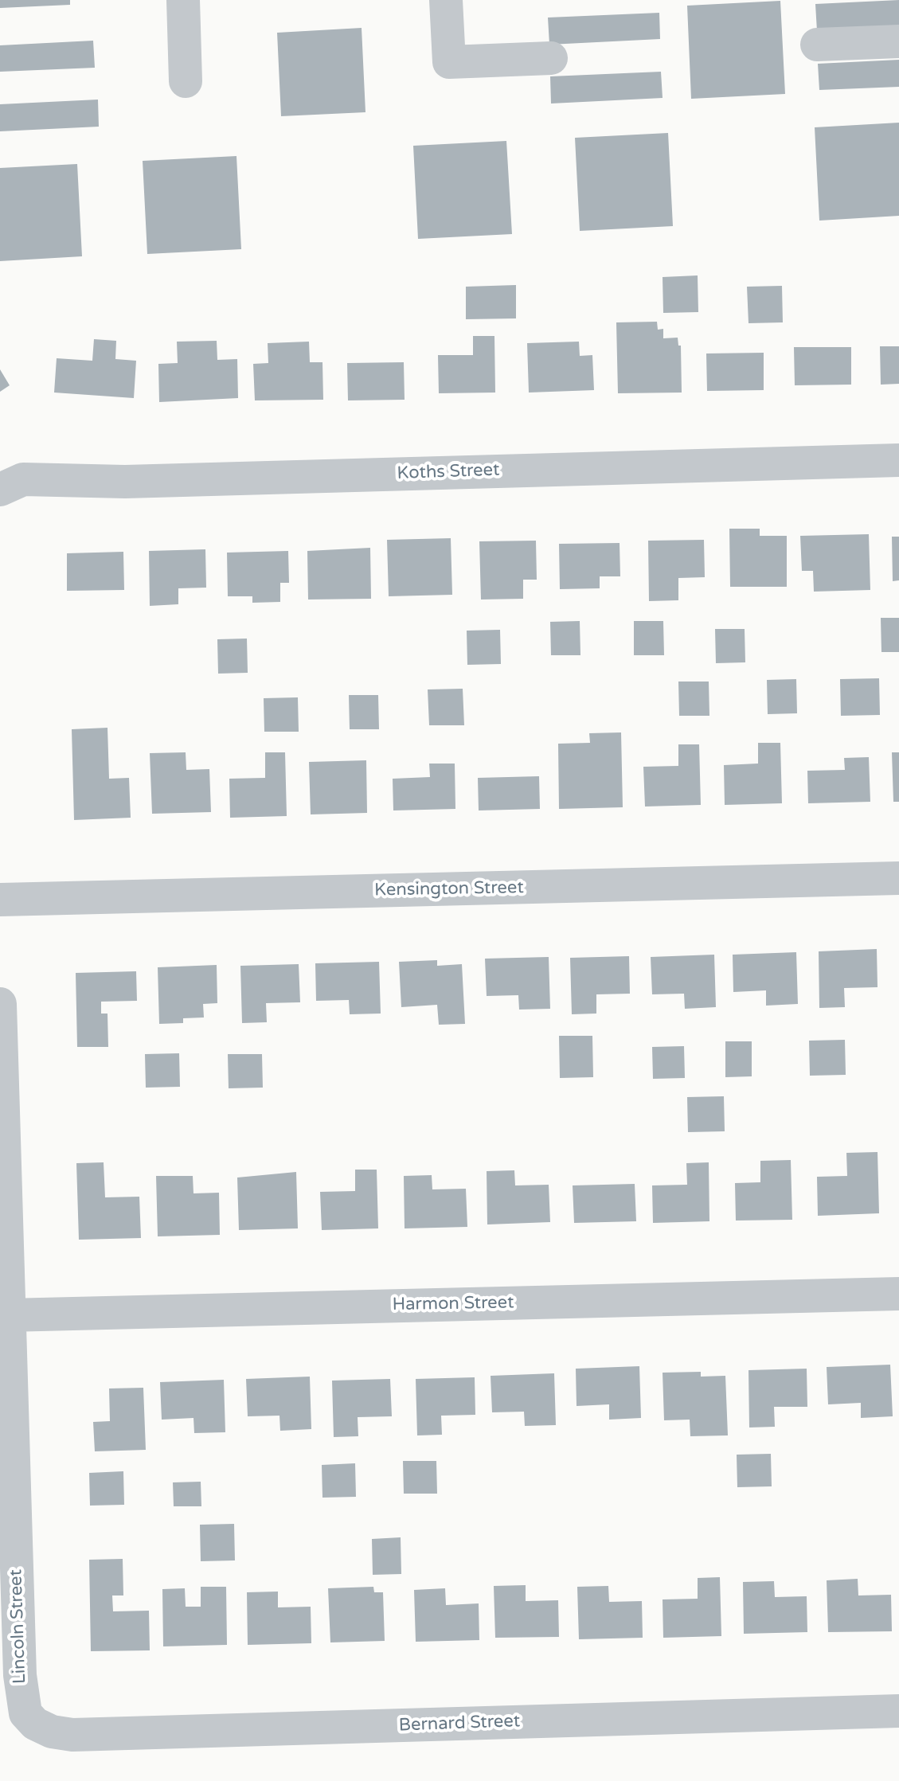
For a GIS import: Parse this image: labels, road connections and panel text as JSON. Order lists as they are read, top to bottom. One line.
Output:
{"streets":{"street":["Koths Street","Kensington Street","Harmon Street","Lincoln Street","Bernard Street"]},"crossings":[["Harmon Street","Lincoln Street"],["Lincoln Street","Bernard Street"]]}
